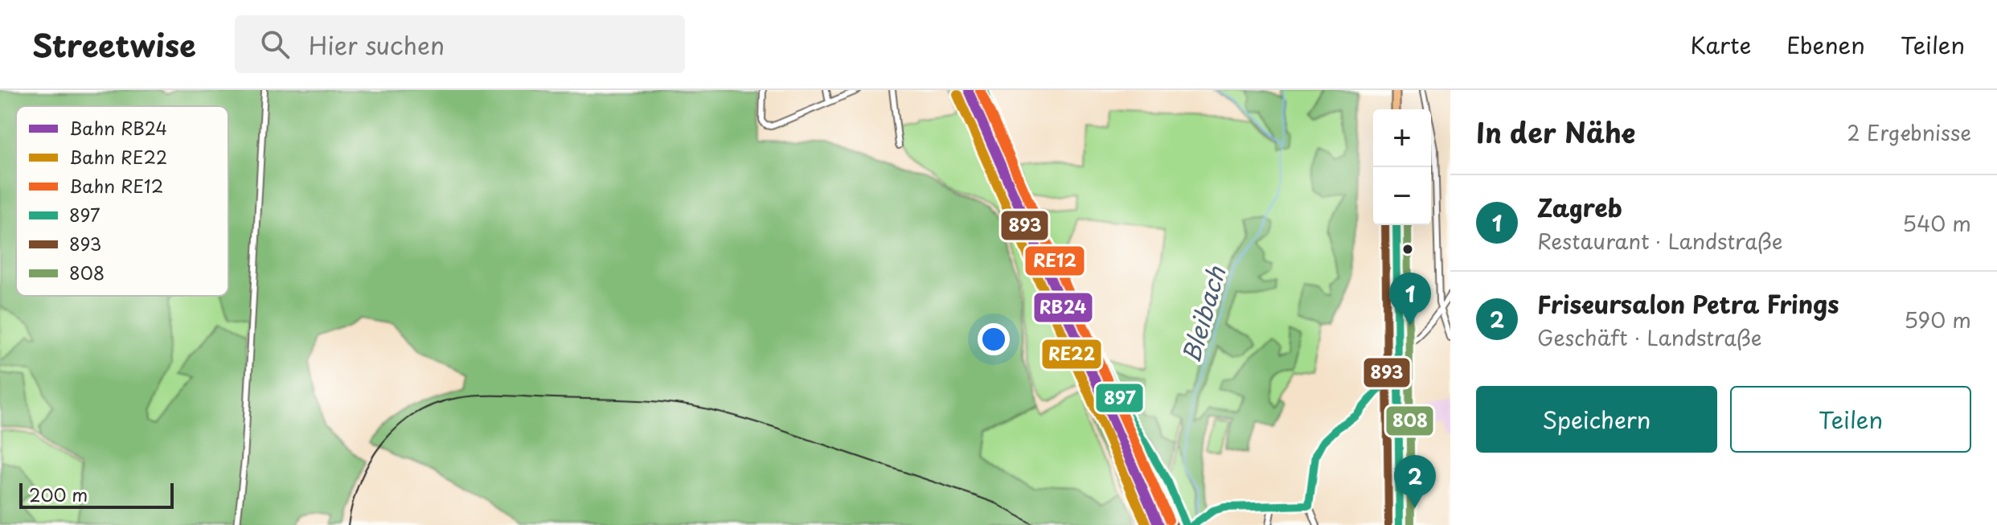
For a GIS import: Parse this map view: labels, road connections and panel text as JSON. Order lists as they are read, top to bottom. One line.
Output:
{"water":["Bleibach"],"lines":["rail line RB24","rail line RE12","transit line 897","transit line 893","rail line RE22","transit line 808"],"legend":["Bahn RB24","Bahn RE22","Bahn RE12","897","893","808"],"scale_bar":"200 m","page":{"header":"Streetwise","search":"Hier suchen","nav":["Karte","Ebenen","Teilen"],"heading":["In der Nähe","2 Ergebnisse"],"map_buttons":["+","−"],"list":[{"mark":"1","name":"Zagreb","note":"Restaurant · Landstraße","value":"540 m"},{"mark":"2","name":"Friseursalon Petra Frings","note":"Geschäft · Landstraße","value":"590 m"}],"pins":["1","2"],"buttons":["Speichern","Teilen"],"scale":"200 m"}}
